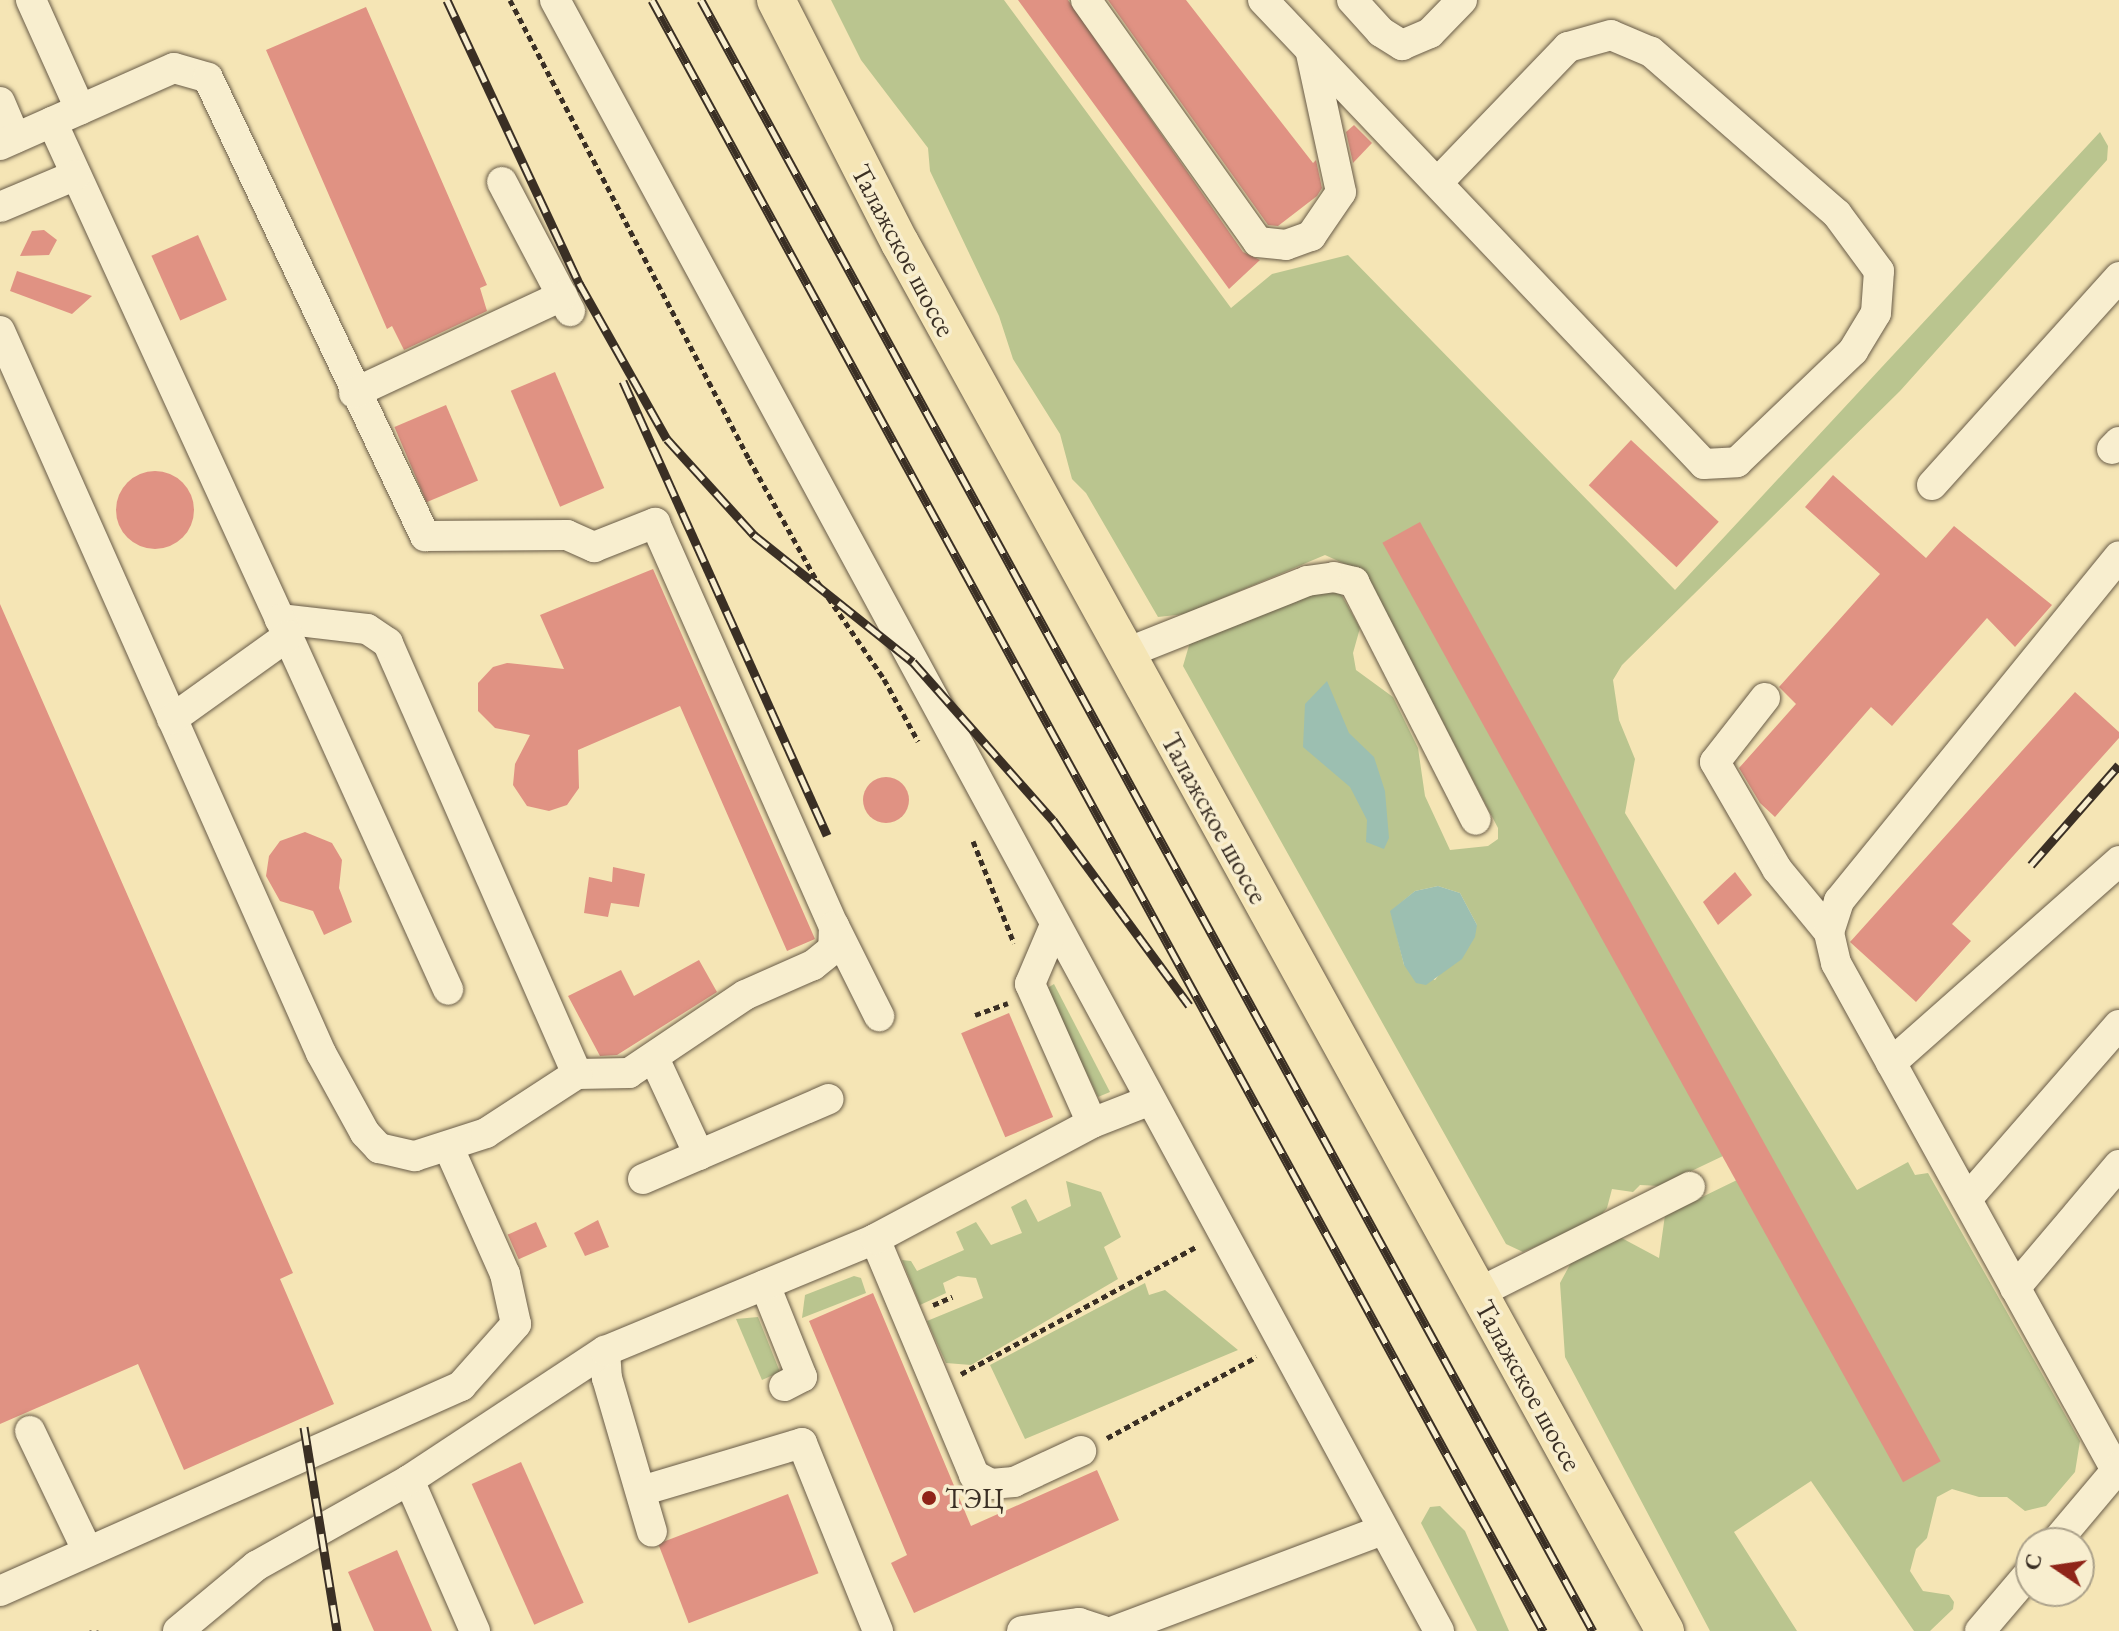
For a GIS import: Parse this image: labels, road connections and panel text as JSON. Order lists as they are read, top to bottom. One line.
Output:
{"streets":{"main road":["Талажское шоссе"]},"places":["ТЭЦ"],"north":"left"}
